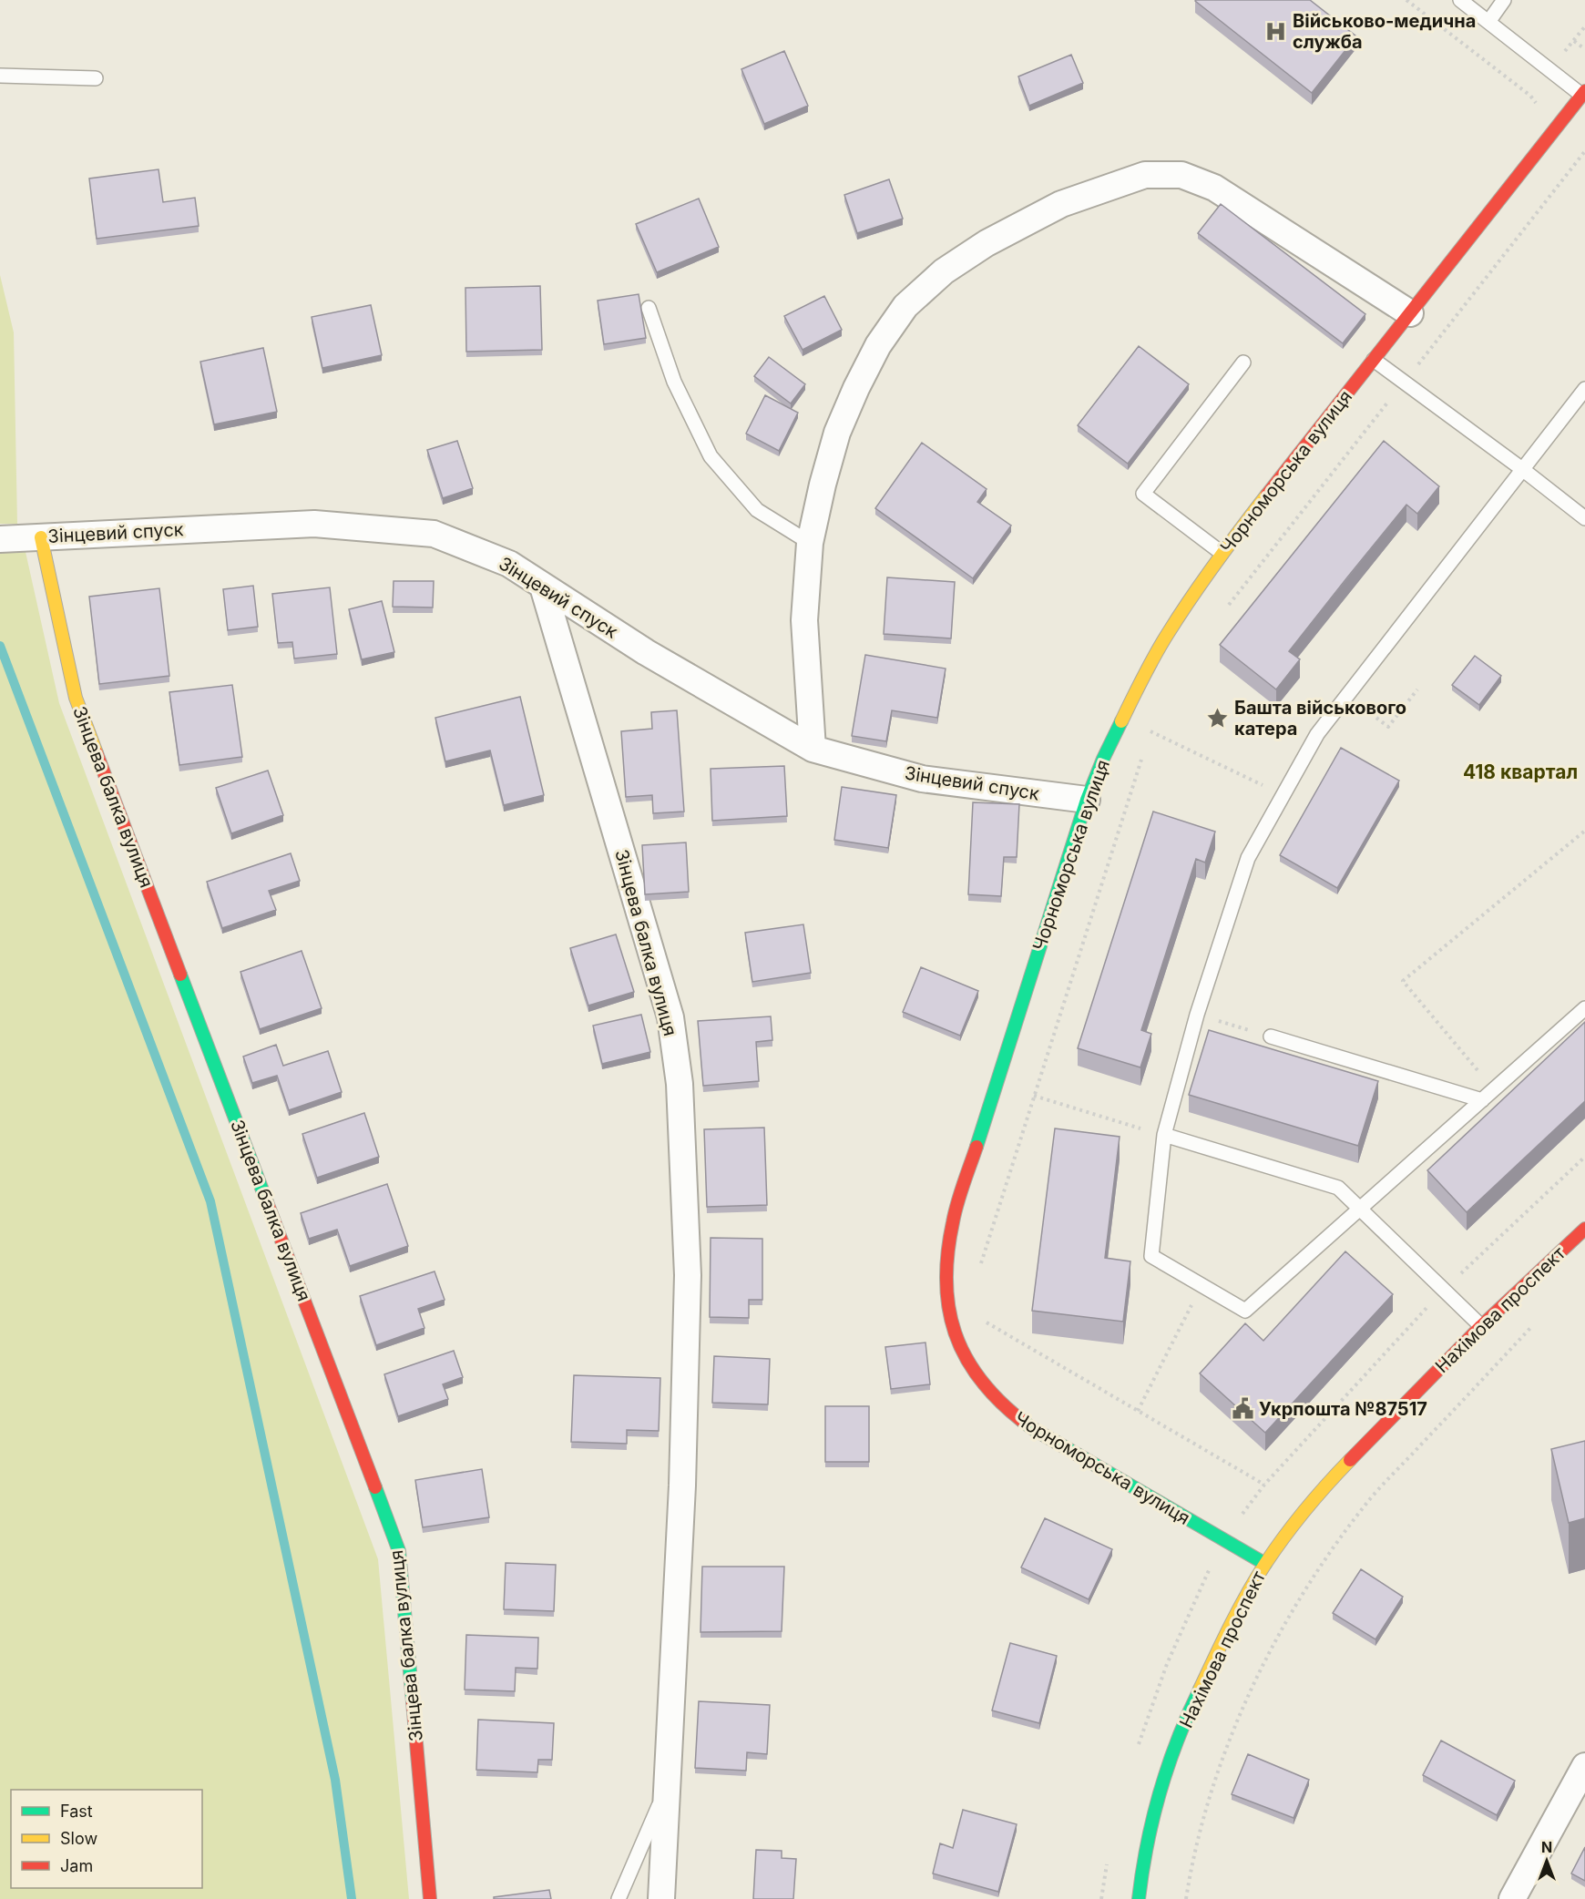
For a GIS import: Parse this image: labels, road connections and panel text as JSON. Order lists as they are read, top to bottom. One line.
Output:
{"streets":{"street":["Чорноморська вулиця","Зінцевий спуск","Зінцева балка вулиця","Нахімова проспект"]},"crossings":[["Чорноморська вулиця","Зінцевий спуск"],["Чорноморська вулиця","Нахімова проспект"],["Зінцевий спуск","Зінцева балка вулиця"]],"districts":["418 квартал"],"places":{"hospital":["Військово-медична служба"],"place":["Башта військового катера"],"public building":["Укрпошта №87517"]},"legend":["Fast","Slow","Jam"],"north":"top"}
